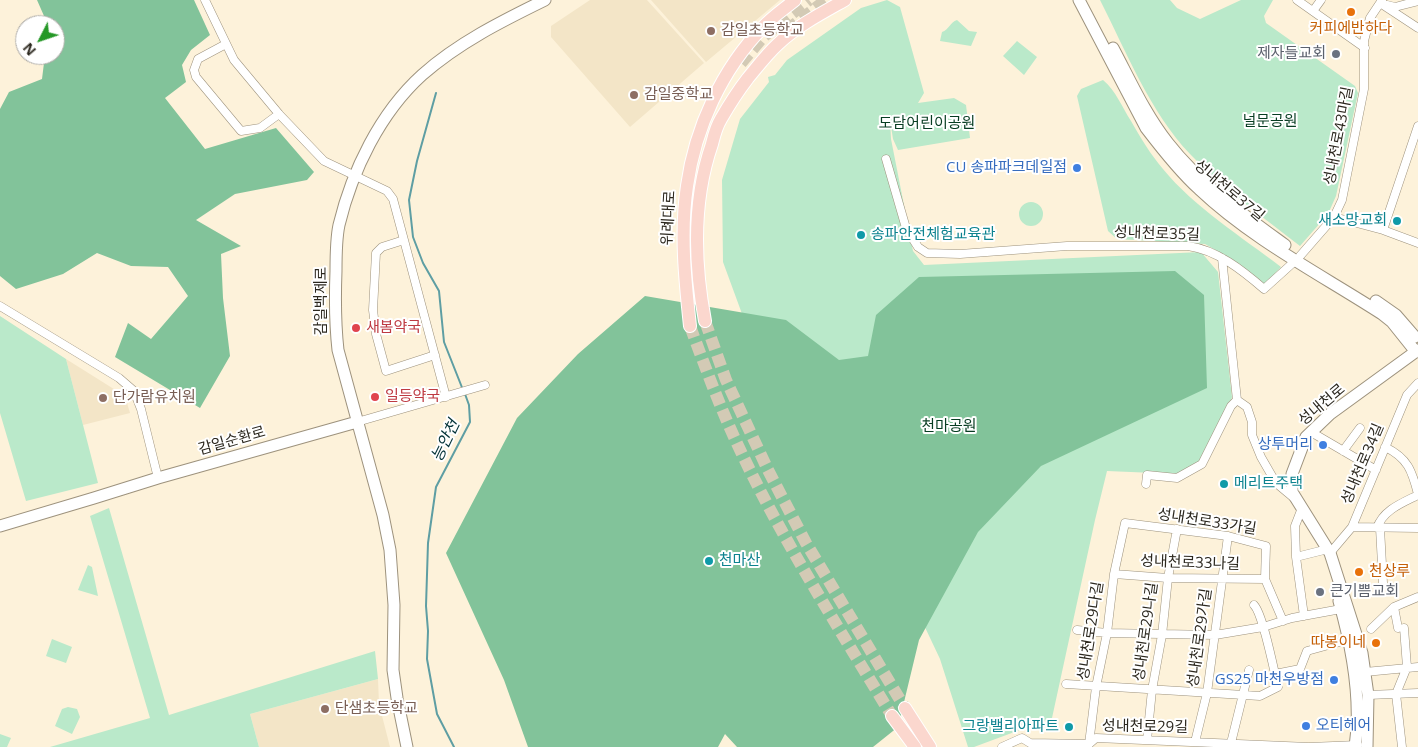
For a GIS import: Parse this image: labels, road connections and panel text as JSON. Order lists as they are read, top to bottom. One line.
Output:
{"streets":{"main road":["성내천로37길","위례대로","감일백제로","성내천로","감일순환로"],"street":["성내천로43마길","성내천로35길","성내천로34길","성내천로33가길","성내천로33나길","성내천로29다길","성내천로29나길","성내천로29가길","성내천로29길"]},"crossings":[["성내천로43마길","성내천로37길"],["성내천로43마길","성내천로35길"],["성내천로37길","성내천로"],["감일백제로","감일순환로"],["성내천로","성내천로34길"],["성내천로","성내천로29길"],["성내천로33가길","성내천로33나길"],["성내천로33가길","성내천로29다길"],["성내천로33가길","성내천로29나길"],["성내천로33가길","성내천로29가길"],["성내천로33나길","성내천로29다길"],["성내천로33나길","성내천로29나길"],["성내천로33나길","성내천로29가길"],["성내천로29다길","성내천로29길"],["성내천로29나길","성내천로29길"],["성내천로29가길","성내천로29길"]],"water":["능안천"],"parks":["널문공원","도담어린이공원","천마공원"],"places":["커피에반하다","감일초등학교","제자들교회","감일중학교","CU 송파파크데일점","새소망교회","송파안전체험교육관","새봄약국","일등약국","단가람유치원","상투머리","메리트주택","천마산","천상루","큰기쁨교회","따봉이네","GS25 마천우방점","단샘초등학교","오티헤어","그랑밸리아파트"],"north":"bottom left"}
